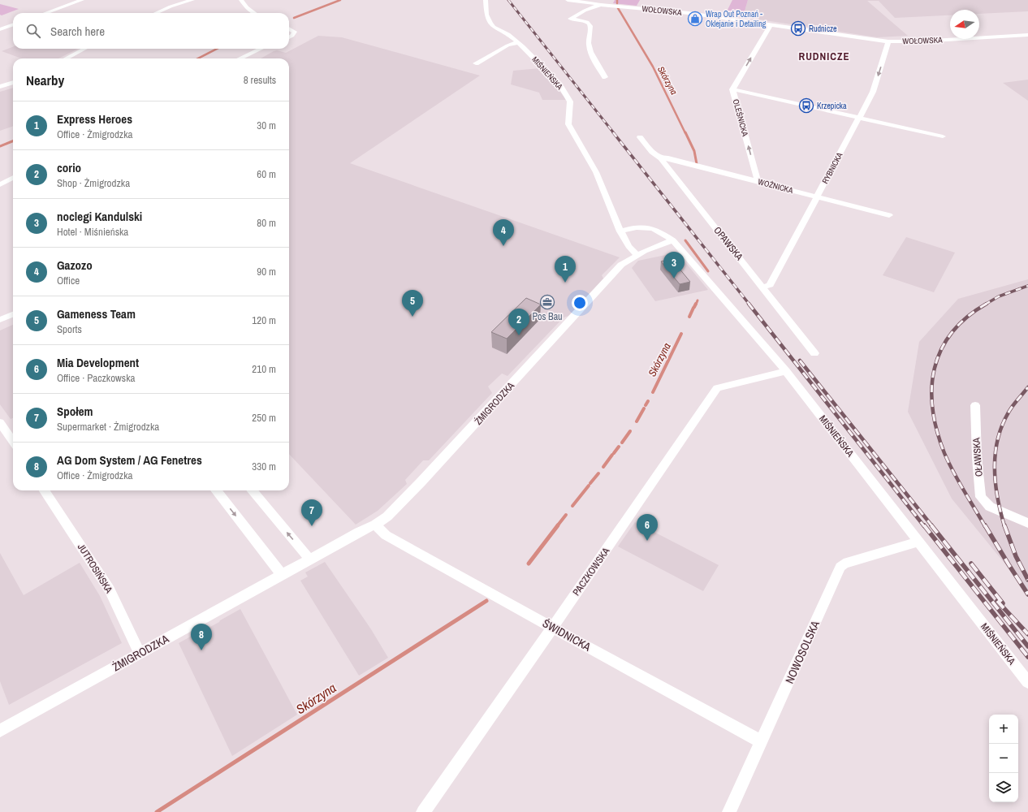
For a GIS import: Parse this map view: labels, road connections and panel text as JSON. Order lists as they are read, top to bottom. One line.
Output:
{"streets":{"street":["WOŁOWSKA","MIŚNIEŃSKA","OLEŚNICKA","RYBNICKA","WOŹNICKA","OPAWSKA","ŻMIGRODZKA","OŁAWSKA","JUTROSIŃSKA","PACZKOWSKA","ŚWIDNICKA","NOWOSOLSKA"]},"crossings":[["WOŁOWSKA","OLEŚNICKA"],["WOŁOWSKA","RYBNICKA"],["MIŚNIEŃSKA","ŻMIGRODZKA"],["MIŚNIEŃSKA","PACZKOWSKA"],["MIŚNIEŃSKA","NOWOSOLSKA"],["OLEŚNICKA","WOŹNICKA"],["RYBNICKA","WOŹNICKA"],["RYBNICKA","OPAWSKA"],["WOŹNICKA","OPAWSKA"],["ŻMIGRODZKA","JUTROSIŃSKA"],["ŻMIGRODZKA","ŚWIDNICKA"],["PACZKOWSKA","ŚWIDNICKA"],["ŚWIDNICKA","NOWOSOLSKA"]],"one_way":["OLEŚNICKA"],"districts":["RUDNICZE"],"water":["Skórzyna"],"places":{"shop":["Wrap Out Poznań - Oklejanie i Detailing"],"bus stop":["Rudnicze","Krzepicka"],"office":["Pos Bau"]},"north":"left","page":{"search":"Search here","heading":["Nearby","8 results"],"list":[{"mark":"1","name":"Express Heroes","note":"Office · Żmigrodzka","value":"30 m"},{"mark":"2","name":"corio","note":"Shop · Żmigrodzka","value":"60 m"},{"mark":"3","name":"noclegi Kandulski","note":"Hotel · Miśnieńska","value":"80 m"},{"mark":"4","name":"Gazozo","note":"Office","value":"90 m"},{"mark":"5","name":"Gameness Team","note":"Sports","value":"120 m"},{"mark":"6","name":"Mia Development","note":"Office · Paczkowska","value":"210 m"},{"mark":"7","name":"Społem","note":"Supermarket · Żmigrodzka","value":"250 m"},{"mark":"8","name":"AG Dom System / AG Fenetres","note":"Office · Żmigrodzka","value":"330 m"}],"pins":["4","3","1","5","2","7","6","8"],"map_buttons":["+","−"]}}
